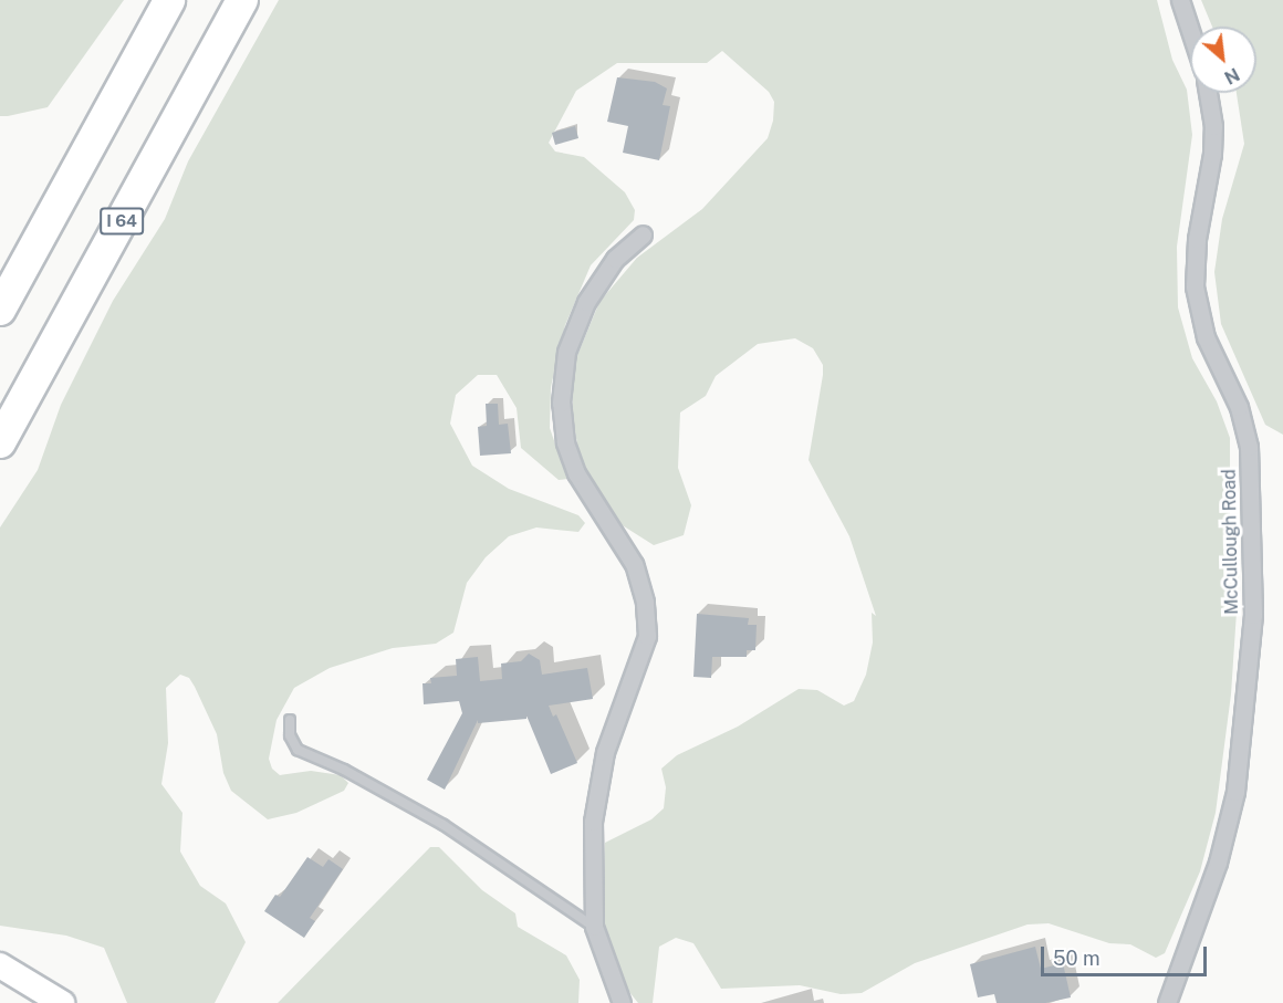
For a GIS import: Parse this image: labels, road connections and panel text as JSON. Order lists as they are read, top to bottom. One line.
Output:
{"streets":{"highway":["I 64"],"street":["McCullough Road"]},"scale_bar":"50 m","north":"bottom right"}
